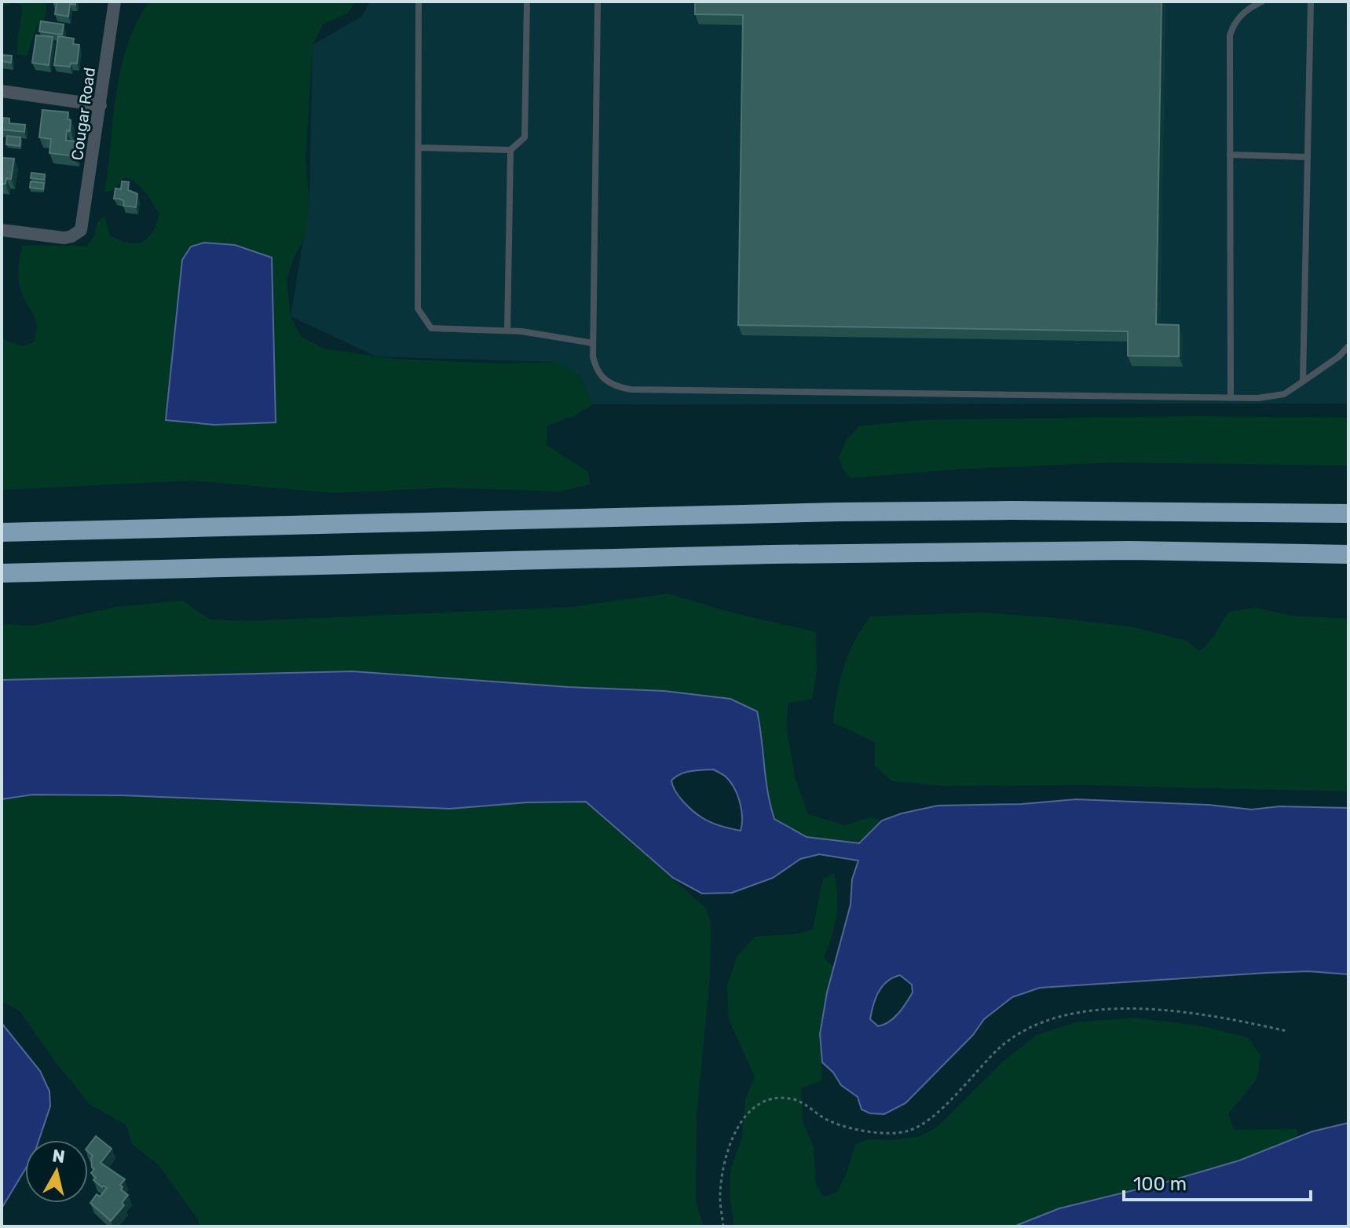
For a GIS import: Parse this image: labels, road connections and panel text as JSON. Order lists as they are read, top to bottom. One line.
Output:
{"streets":{"street":["Cougar Road"]},"scale_bar":"100 m","north":"top"}
